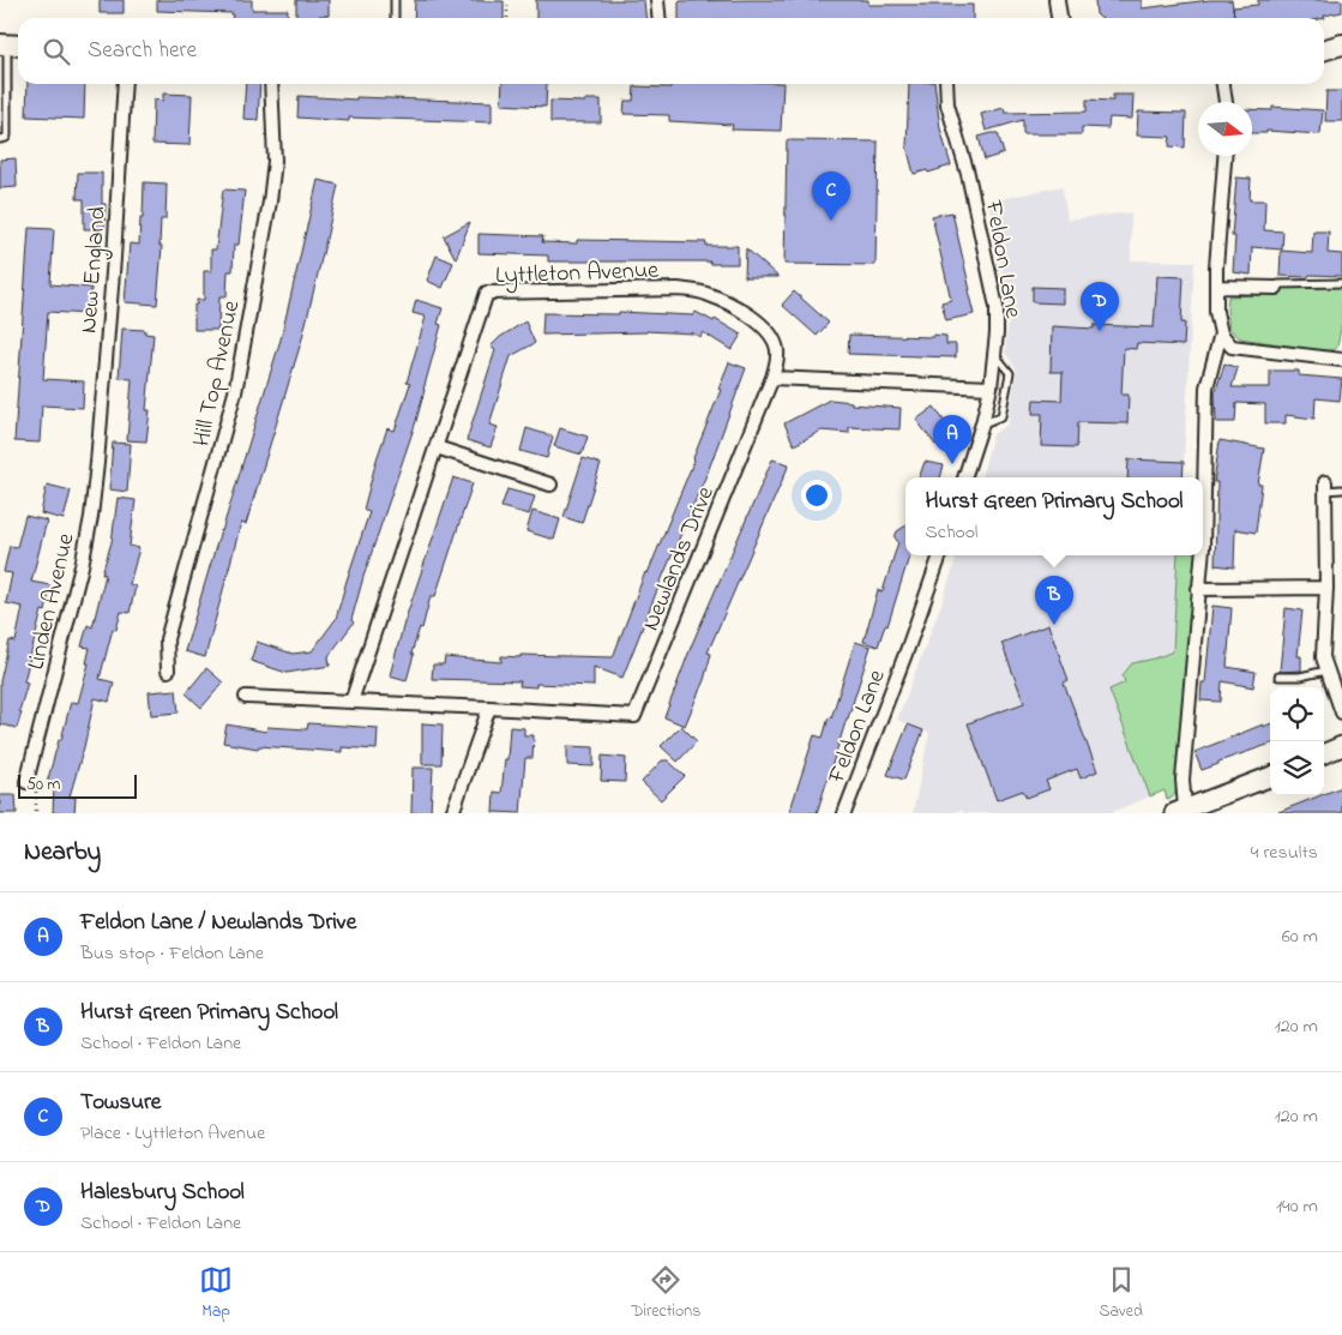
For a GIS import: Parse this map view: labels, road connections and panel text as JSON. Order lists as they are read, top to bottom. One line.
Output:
{"streets":{"street":["Feldon Lane","New England","Lyttleton Avenue","Hill Top Avenue","Newlands Drive","Linden Avenue"]},"crossings":[["New England","Linden Avenue"],["Lyttleton Avenue","Newlands Drive"]],"scale_bar":"50 m","north":"right","page":{"search":"Search here","pins":["C","D","A","B"],"popup":["Hurst Green Primary School","School"],"scale":"50 m","heading":["Nearby","4 results"],"list":[{"mark":"A","name":"Feldon Lane / Newlands Drive","note":"Bus stop · Feldon Lane","value":"60 m"},{"mark":"B","name":"Hurst Green Primary School","note":"School · Feldon Lane","value":"120 m"},{"mark":"C","name":"Towsure","note":"Place · Lyttleton Avenue","value":"120 m"},{"mark":"D","name":"Halesbury School","note":"School · Feldon Lane","value":"140 m"}],"nav":["Map","Directions","Saved"]}}
